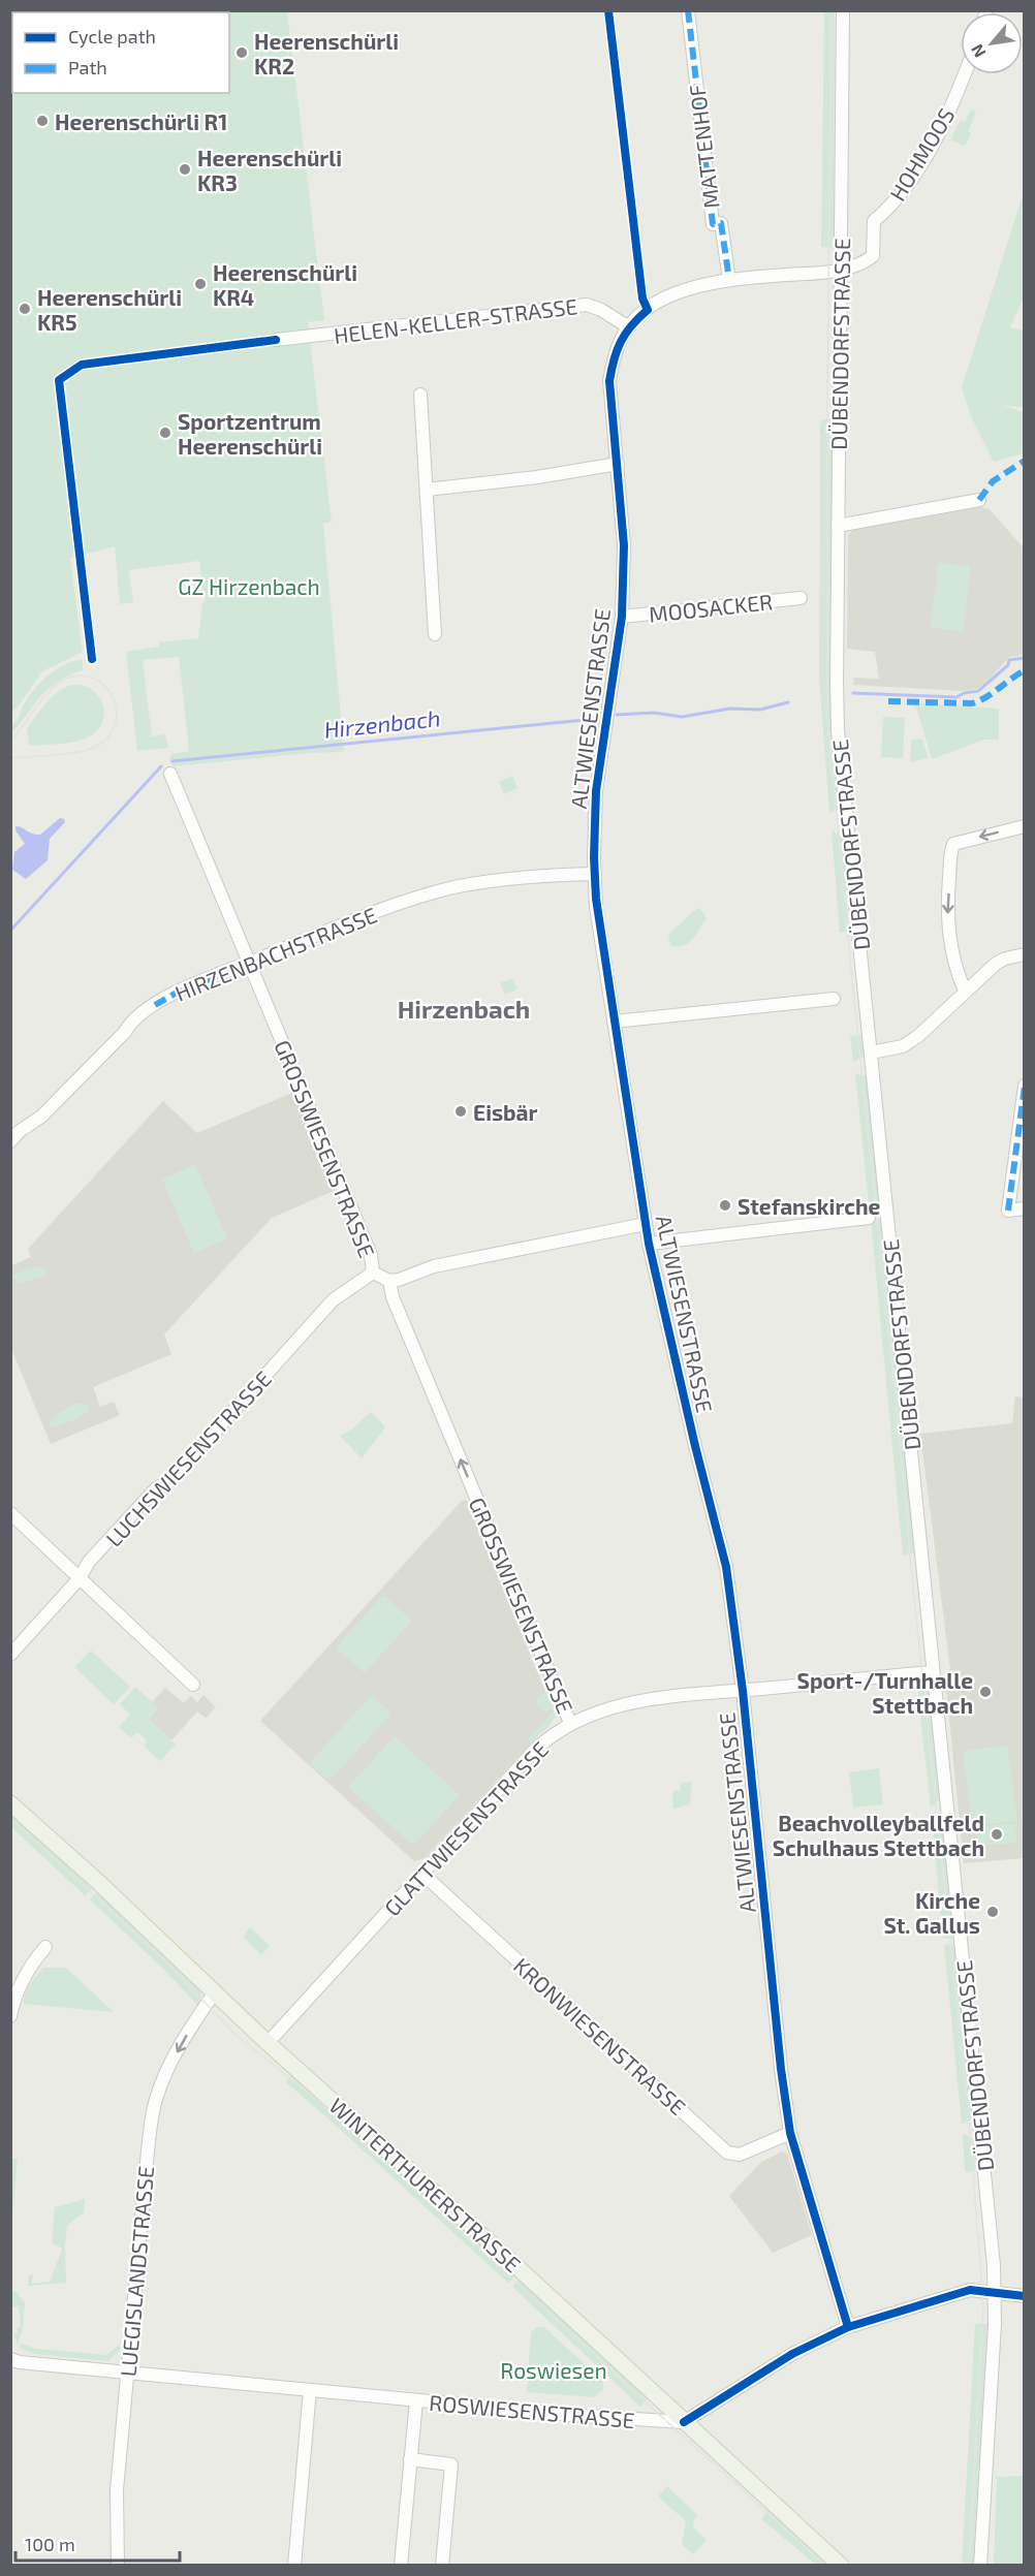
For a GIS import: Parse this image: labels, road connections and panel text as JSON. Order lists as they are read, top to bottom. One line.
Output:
{"streets":{"main road":["WINTERTHURERSTRASSE"],"street":["MATTENHOF","HOHMOOS","HELEN-KELLER-STRASSE","DÜBENDORFSTRASSE","MOOSACKER","ALTWIESENSTRASSE","HIRZENBACHSTRASSE","GROSSWIESENSTRASSE","LUCHSWIESENSTRASSE","GLATTWIESENSTRASSE","KRONWIESENSTRASSE","LUEGISLANDSTRASSE","ROSWIESENSTRASSE"]},"crossings":[["HOHMOOS","DÜBENDORFSTRASSE"],["HOHMOOS","ALTWIESENSTRASSE"],["HELEN-KELLER-STRASSE","ALTWIESENSTRASSE"],["DÜBENDORFSTRASSE","ALTWIESENSTRASSE"],["DÜBENDORFSTRASSE","GLATTWIESENSTRASSE"],["MOOSACKER","ALTWIESENSTRASSE"],["ALTWIESENSTRASSE","HIRZENBACHSTRASSE"],["ALTWIESENSTRASSE","GLATTWIESENSTRASSE"],["ALTWIESENSTRASSE","KRONWIESENSTRASSE"],["HIRZENBACHSTRASSE","GROSSWIESENSTRASSE"],["GROSSWIESENSTRASSE","LUCHSWIESENSTRASSE"],["GROSSWIESENSTRASSE","GLATTWIESENSTRASSE"],["GLATTWIESENSTRASSE","KRONWIESENSTRASSE"],["GLATTWIESENSTRASSE","WINTERTHURERSTRASSE"],["WINTERTHURERSTRASSE","LUEGISLANDSTRASSE"],["WINTERTHURERSTRASSE","ROSWIESENSTRASSE"],["LUEGISLANDSTRASSE","ROSWIESENSTRASSE"]],"one_way":["GROSSWIESENSTRASSE","LUEGISLANDSTRASSE"],"districts":["Hirzenbach"],"water":["Hirzenbach"],"parks":["GZ Hirzenbach","Roswiesen"],"places":["Heerenschürli KR2","Heerenschürli R1","Heerenschürli KR3","Heerenschürli KR4","Heerenschürli KR5","Sportzentrum Heerenschürli","Eisbär","Stefanskirche","Sport-/Turnhalle Stettbach","Beachvolleyballfeld Schulhaus Stettbach","Kirche St. Gallus"],"legend":["Cycle path","Path"],"scale_bar":"100 m","north":"bottom left"}
